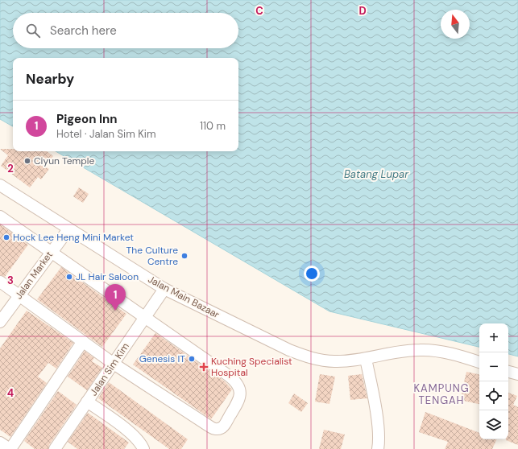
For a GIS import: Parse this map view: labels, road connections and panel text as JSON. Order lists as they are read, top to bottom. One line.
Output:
{"streets":{"street":["Jalan Market","Jalan Main Bazaar","Jalan Sim Kim"]},"crossings":[["Jalan Market","Jalan Main Bazaar"],["Jalan Main Bazaar","Jalan Sim Kim"]],"districts":["KAMPUNG TENGAH"],"water":["Batang Lupar"],"places":{"other":["Ciyun Temple","Hock Lee Heng Mini Market","The Culture Centre","JL Hair Saloon","Genesis IT"],"health":["Kuching Specialist Hospital"]},"north":"top","page":{"search":"Search here","heading":"Nearby","list":[{"mark":"1","name":"Pigeon Inn","note":"Hotel · Jalan Sim Kim","value":"110 m"}],"pins":"1","map_buttons":["+","−"]},"grid":{"columns":["C","D"],"rows":["2","3","4"]}}
